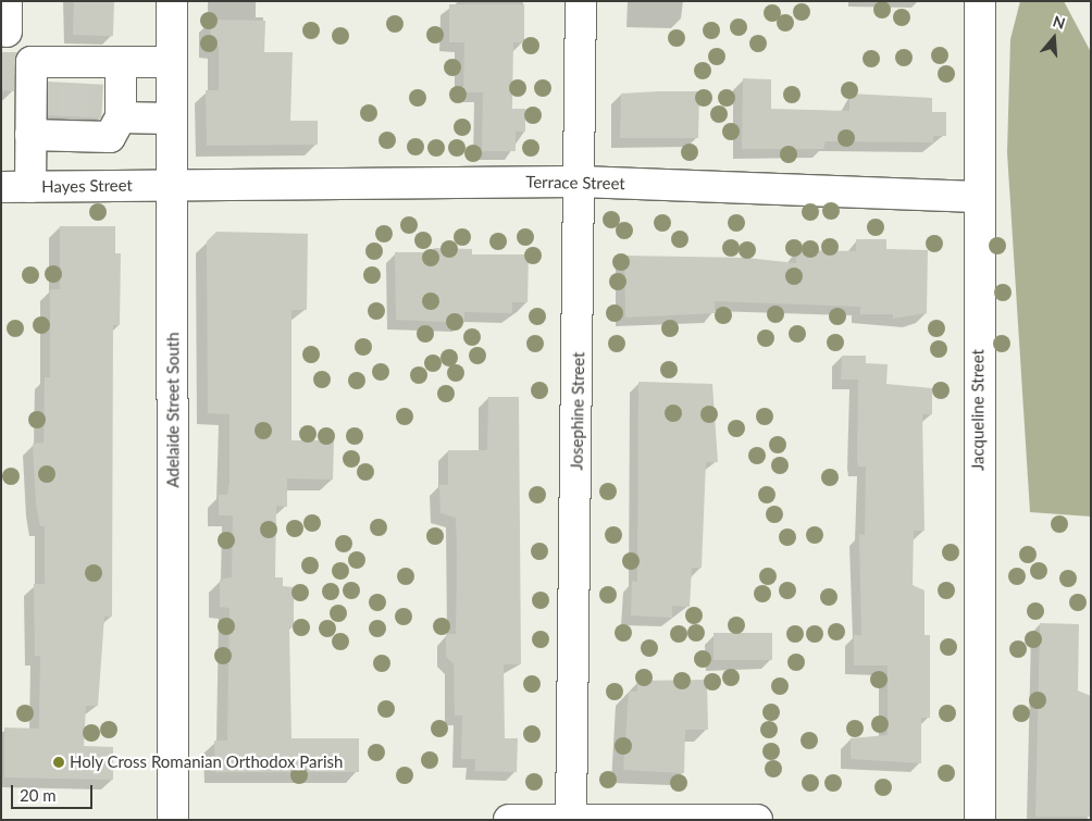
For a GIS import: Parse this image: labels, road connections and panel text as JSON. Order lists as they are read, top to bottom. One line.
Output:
{"streets":{"street":["Terrace Street","Hayes Street","Adelaide Street South","Jacqueline Street","Josephine Street"]},"crossings":[["Terrace Street","Hayes Street"],["Terrace Street","Adelaide Street South"],["Terrace Street","Jacqueline Street"],["Terrace Street","Josephine Street"],["Hayes Street","Adelaide Street South"]],"places":["Holy Cross Romanian Orthodox Parish"],"scale_bar":"20 m","north":"top"}
